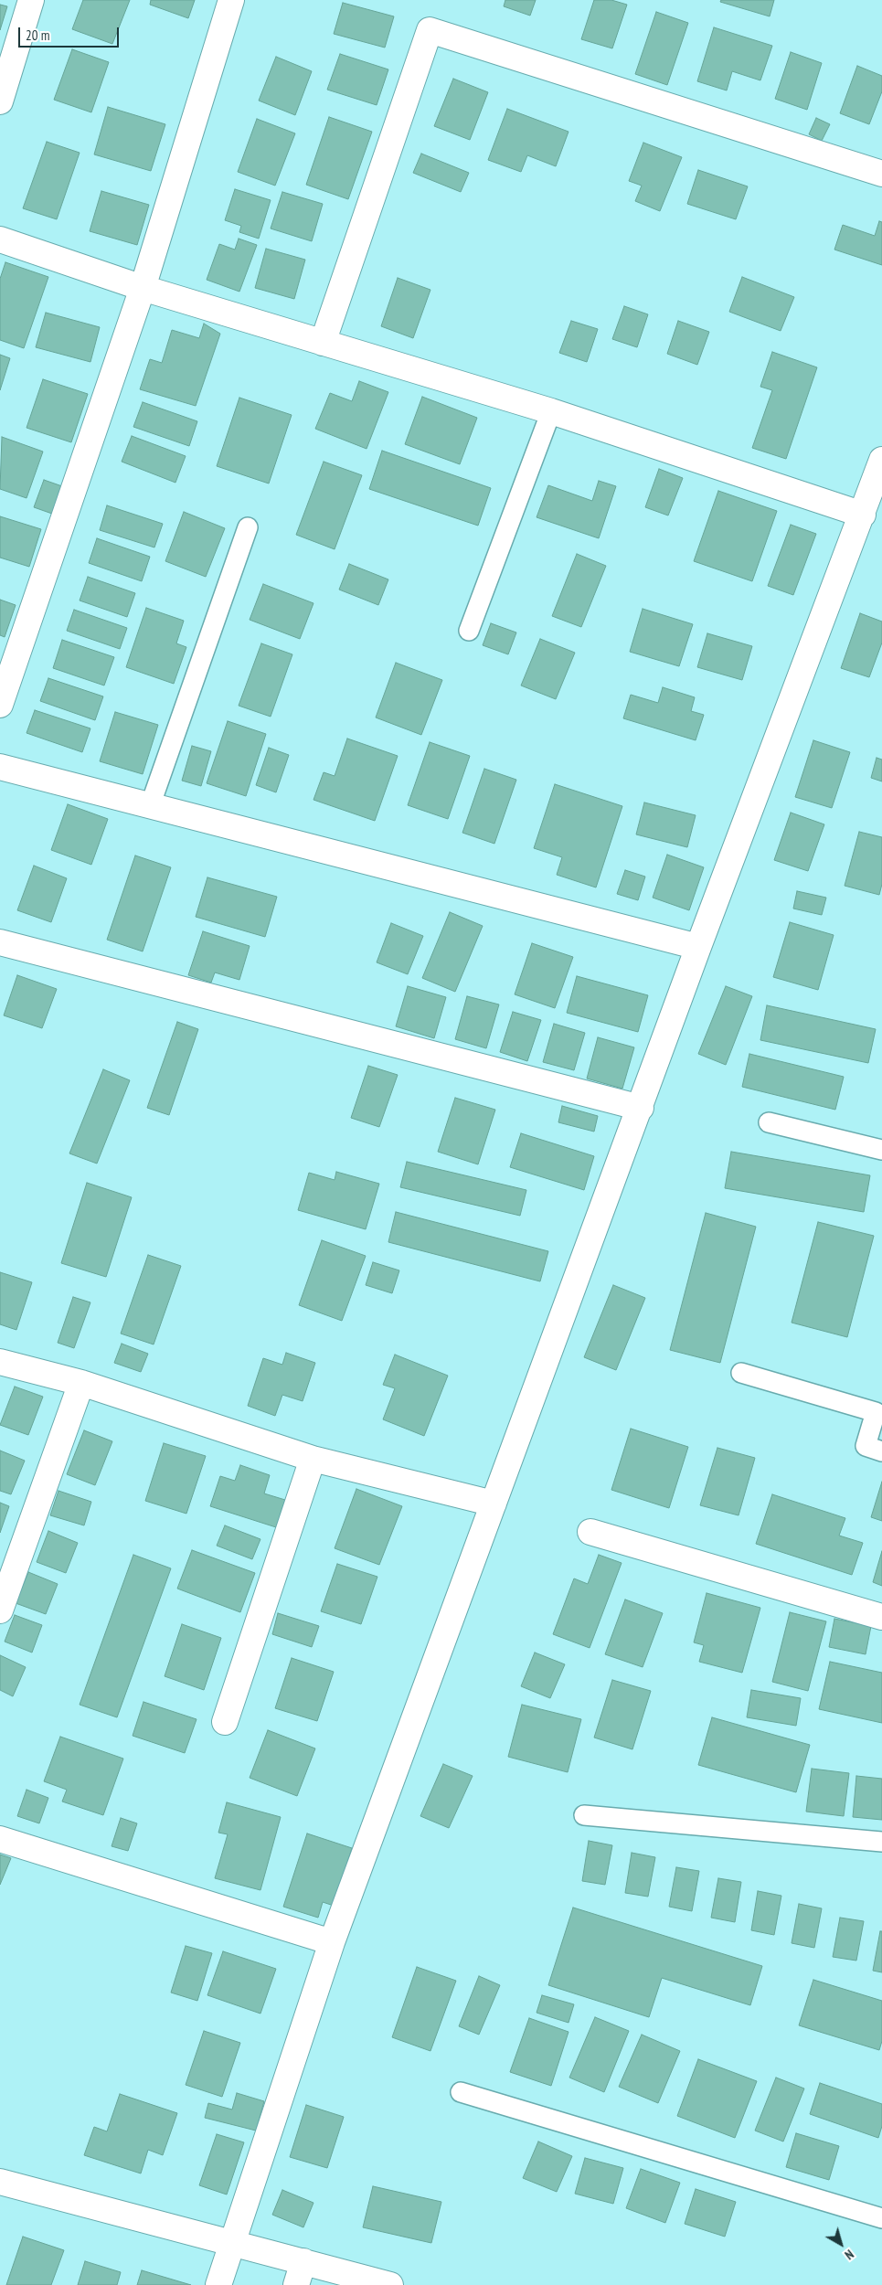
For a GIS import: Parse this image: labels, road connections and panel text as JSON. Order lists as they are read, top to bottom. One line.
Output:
{"scale_bar":"20 m","north":"bottom right"}
